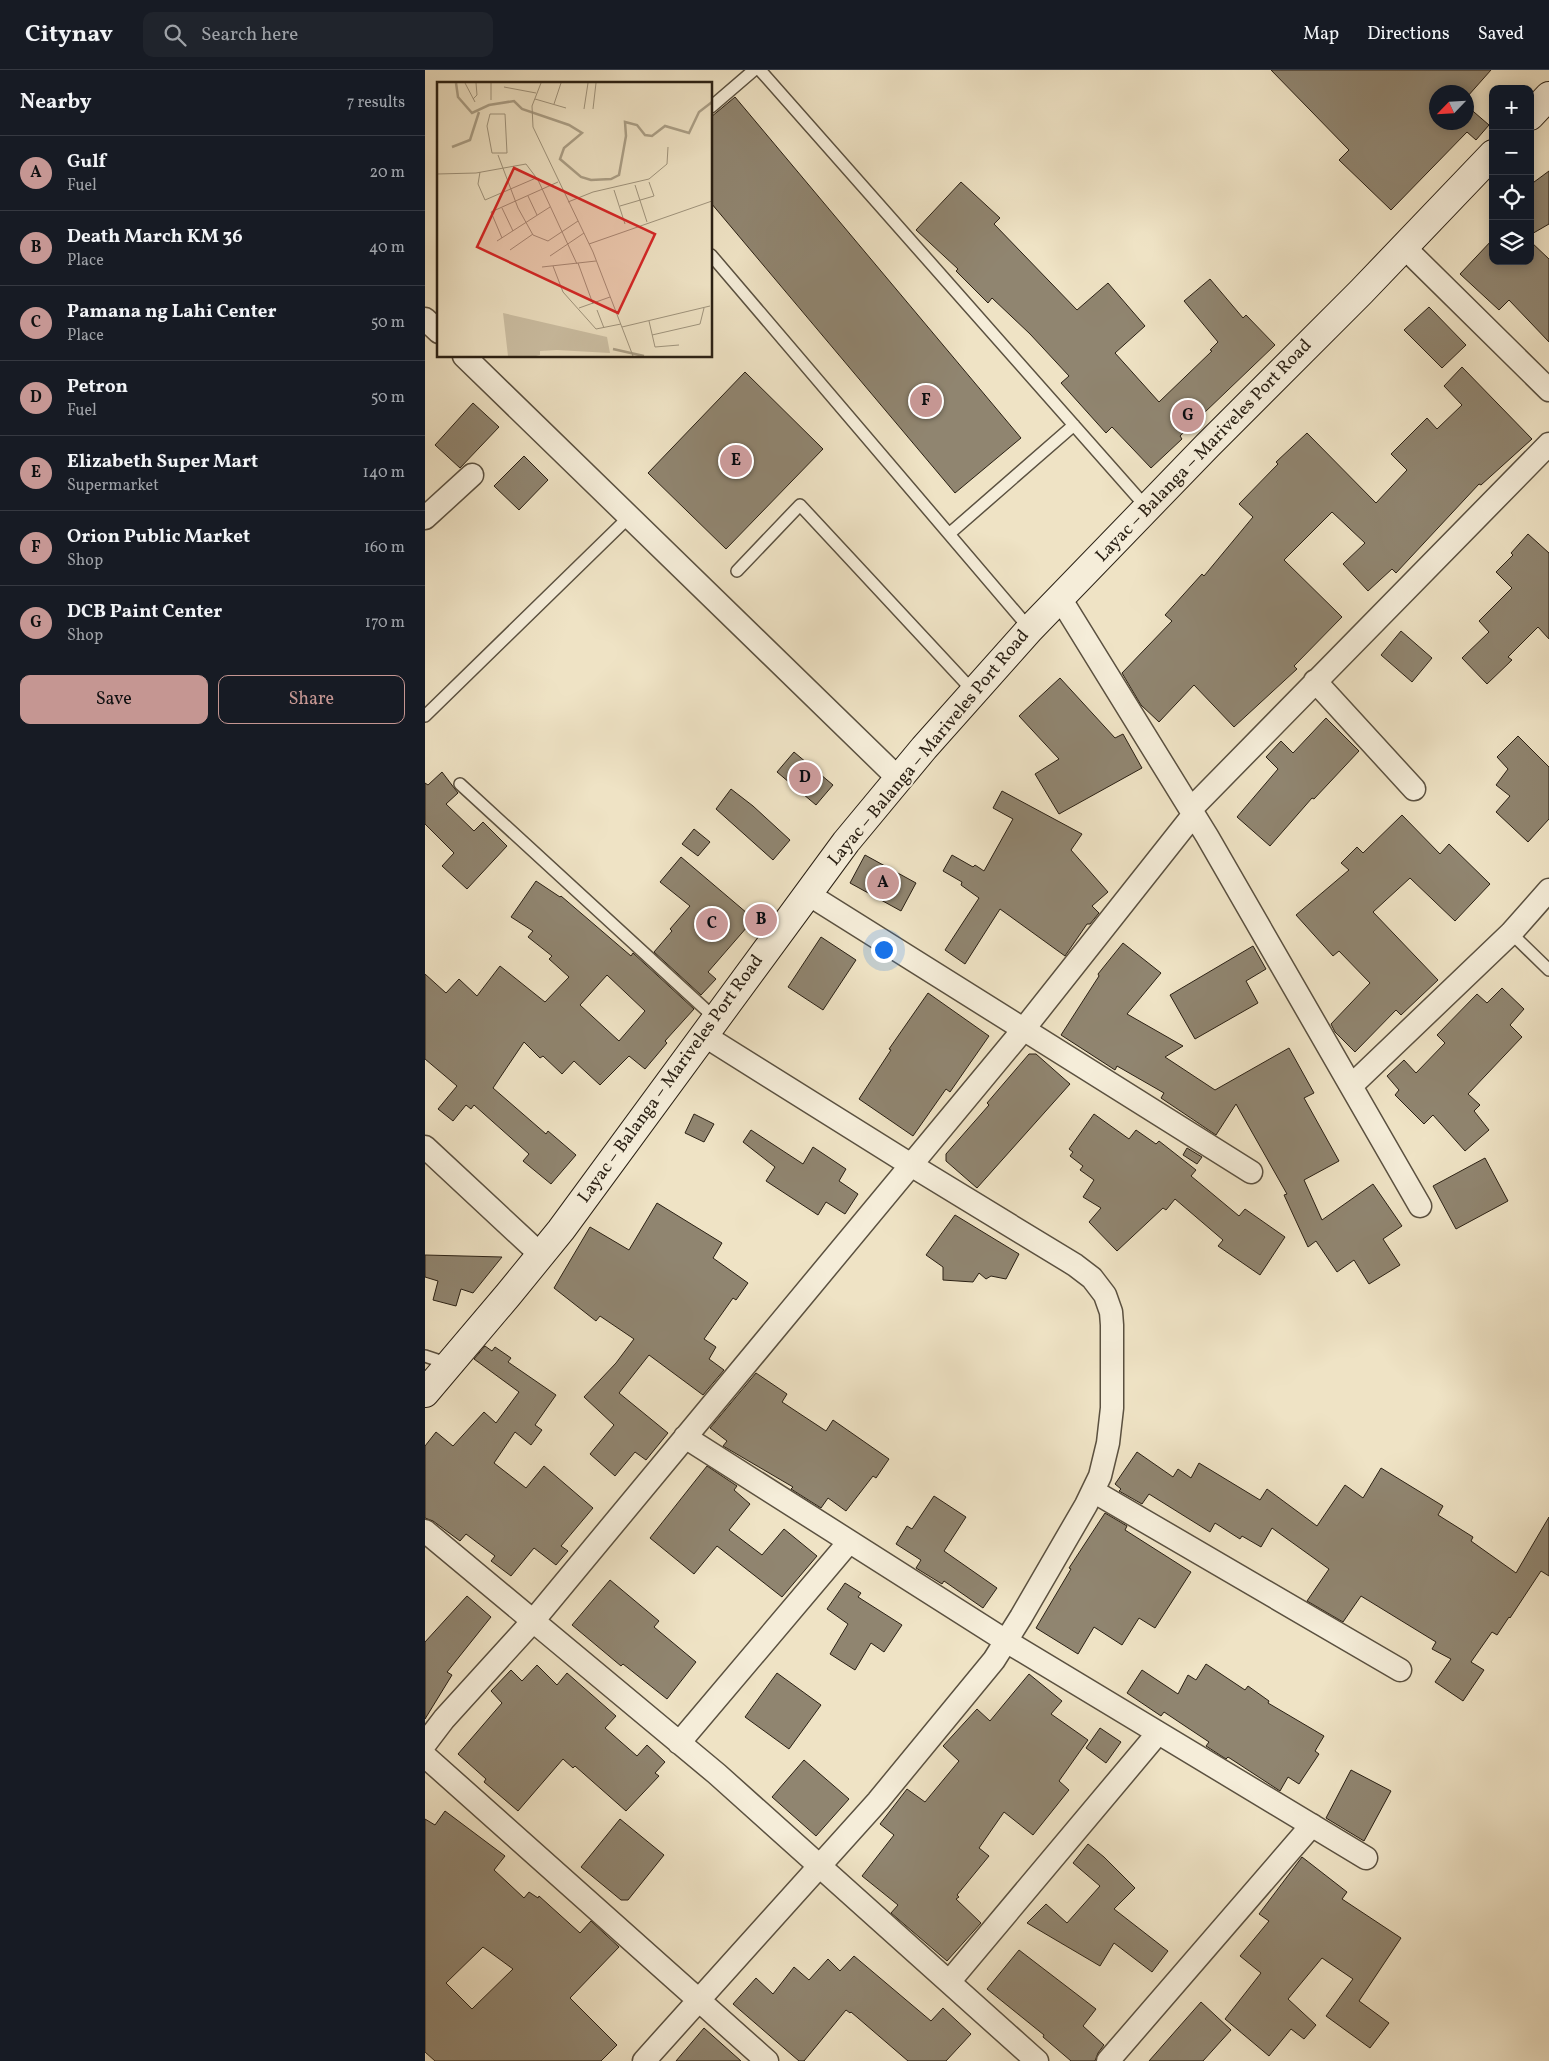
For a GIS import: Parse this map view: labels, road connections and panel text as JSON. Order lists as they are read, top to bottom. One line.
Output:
{"streets":{"main road":["Layac – Balanga – Mariveles Port Road"]},"north":"bottom left","page":{"header":"Citynav","search":"Search here","nav":["Map","Directions","Saved"],"heading":["Nearby","7 results"],"map_buttons":["+","−"],"list":[{"mark":"A","name":"Gulf","note":"Fuel","value":"20 m"},{"mark":"B","name":"Death March KM 36","note":"Place","value":"40 m"},{"mark":"C","name":"Pamana ng Lahi Center","note":"Place","value":"50 m"},{"mark":"D","name":"Petron","note":"Fuel","value":"50 m"},{"mark":"E","name":"Elizabeth Super Mart","note":"Supermarket","value":"140 m"},{"mark":"F","name":"Orion Public Market","note":"Shop","value":"160 m"},{"mark":"G","name":"DCB Paint Center","note":"Shop","value":"170 m"}],"pins":["F","G","E","D","A","B","C"],"buttons":["Save","Share"]}}
